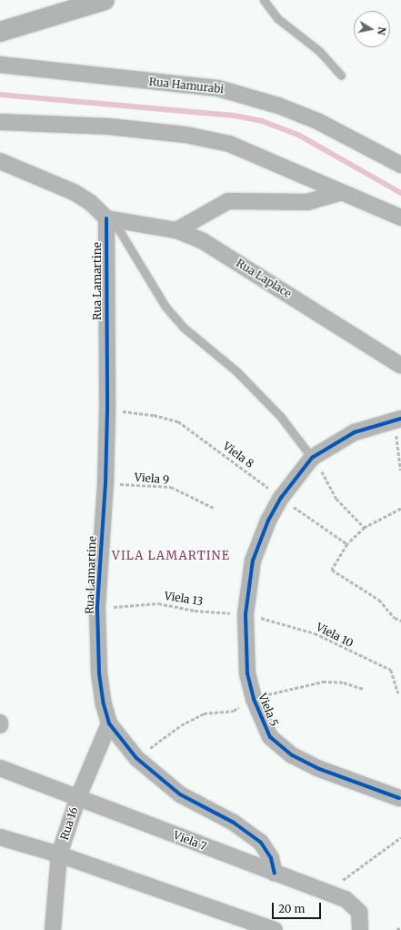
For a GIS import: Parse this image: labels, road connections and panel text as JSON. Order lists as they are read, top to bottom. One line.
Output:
{"streets":{"street":["Rua Hamurabi","Rua Laplace","Rua Lamartine","Viela 5","Rua 16","Viela 7"],"path":["Viela 8","Viela 9","Viela 13","Viela 10"]},"crossings":[["Rua Laplace","Rua Lamartine"],["Rua Lamartine","Viela 8"],["Rua Lamartine","Viela 9"],["Rua Lamartine","Viela 13"],["Rua Lamartine","Rua 16"],["Rua Lamartine","Viela 7"],["Viela 8","Viela 5"],["Viela 13","Viela 10"],["Viela 13","Viela 5"],["Viela 10","Viela 5"],["Rua 16","Viela 7"]],"districts":["VILA LAMARTINE"],"scale_bar":"20 m","north":"right"}
